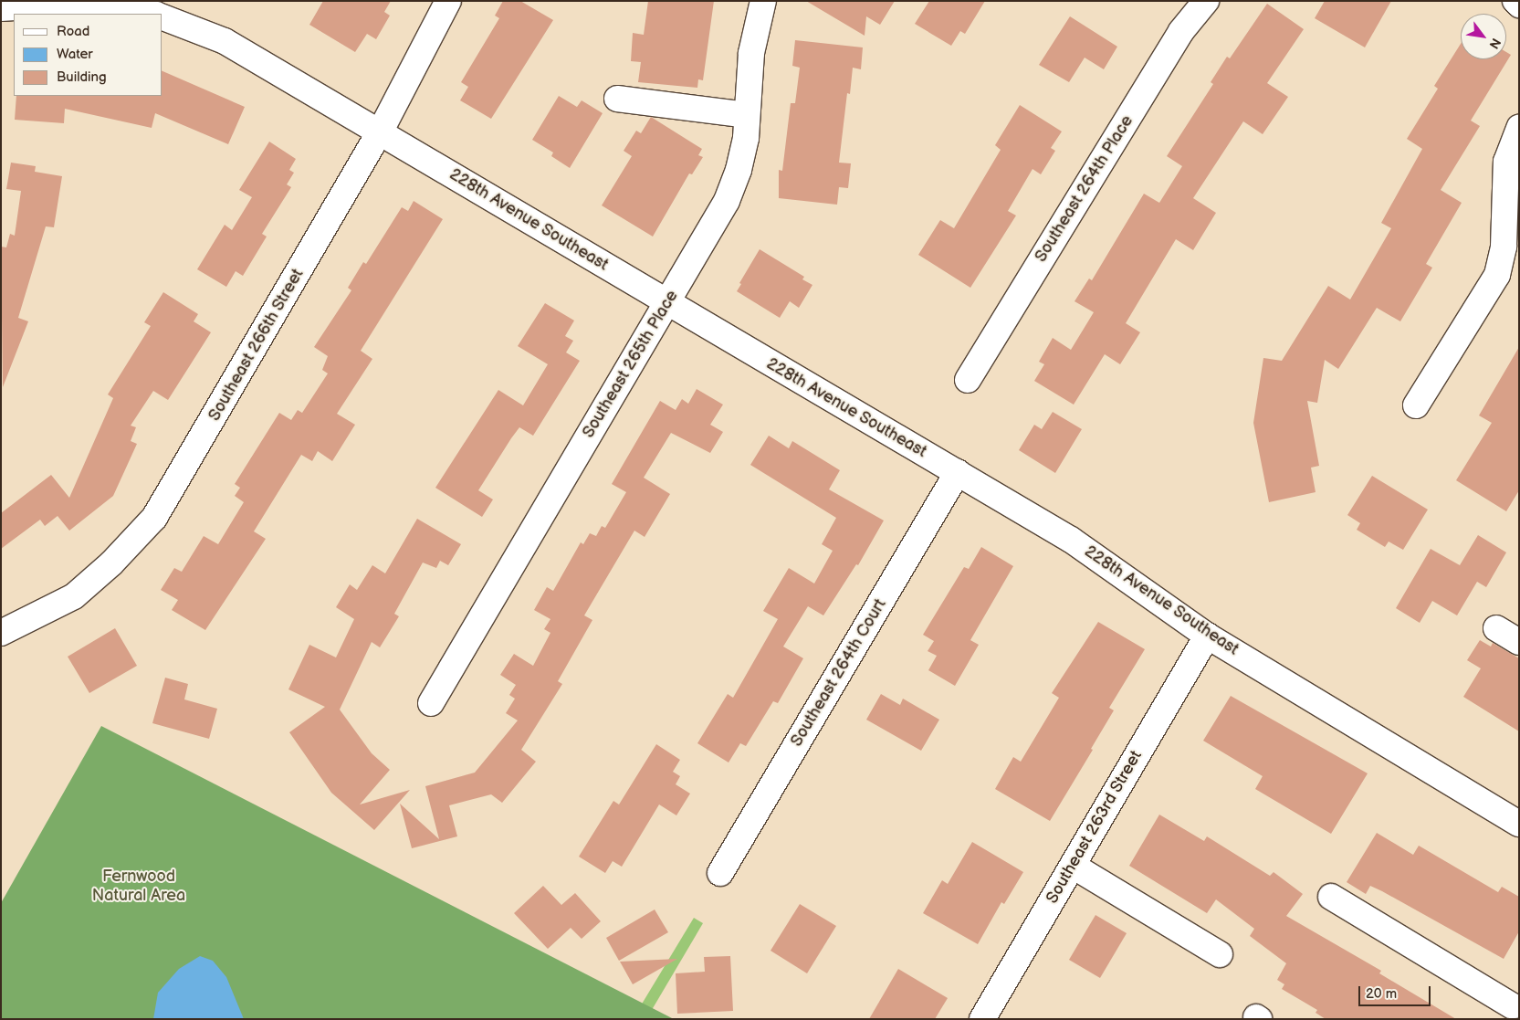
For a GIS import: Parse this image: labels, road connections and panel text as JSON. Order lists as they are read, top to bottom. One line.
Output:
{"streets":{"street":["Southeast 264th Place","228th Avenue Southeast","Southeast 266th Street","Southeast 265th Place","Southeast 264th Court","Southeast 263rd Street"]},"crossings":[["228th Avenue Southeast","Southeast 266th Street"],["228th Avenue Southeast","Southeast 265th Place"],["228th Avenue Southeast","Southeast 264th Court"],["228th Avenue Southeast","Southeast 263rd Street"]],"parks":["Fernwood Natural Area"],"legend":["Road","Water","Building"],"scale_bar":"20 m","north":"bottom right"}
